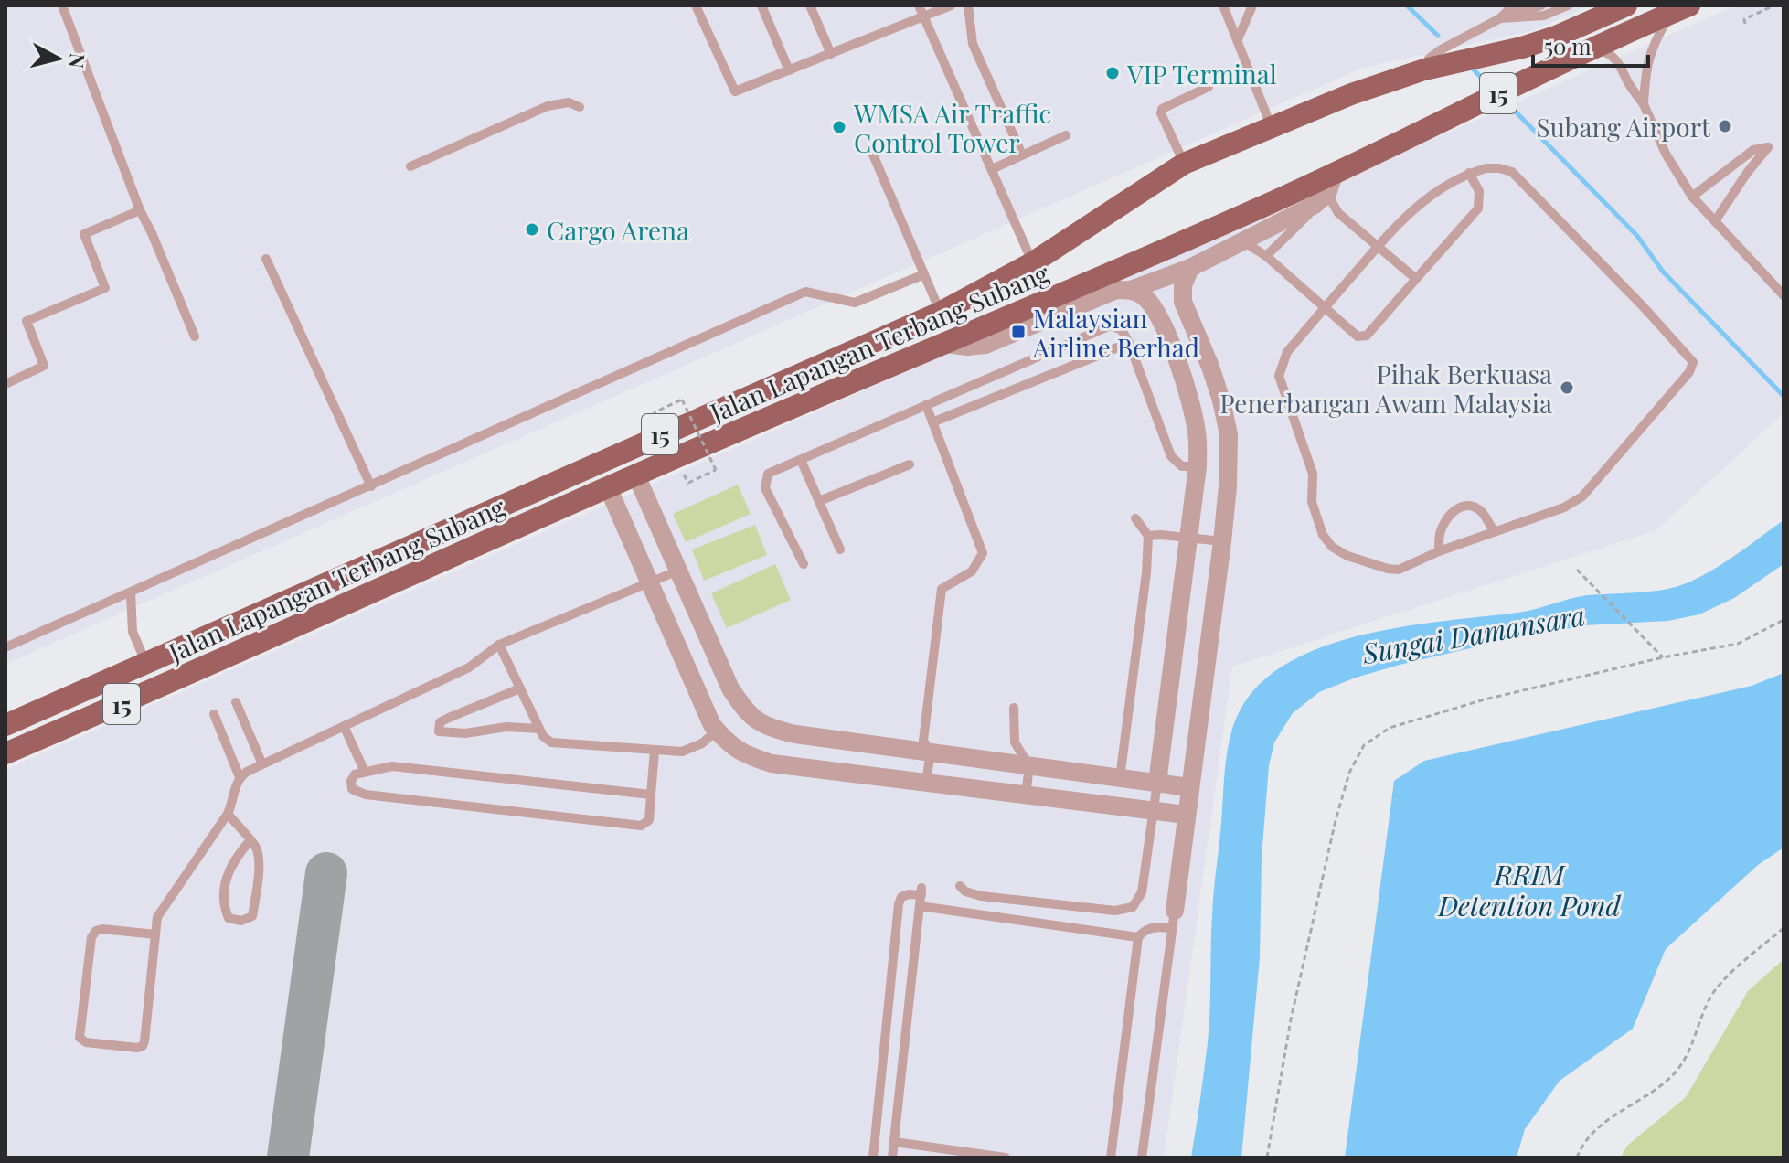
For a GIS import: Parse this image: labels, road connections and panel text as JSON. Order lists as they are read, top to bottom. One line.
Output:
{"streets":{"main road":["15","Jalan Lapangan Terbang Subang"]},"water":["Sungai Damansara","RRIM Detention Pond"],"places":{"other":["VIP Terminal","Subang Airport","WMSA Air Traffic Control Tower","Cargo Arena","Pihak Berkuasa Penerbangan Awam Malaysia"],"transit":["Malaysian Airline Berhad"]},"scale_bar":"50 m","north":"right"}
